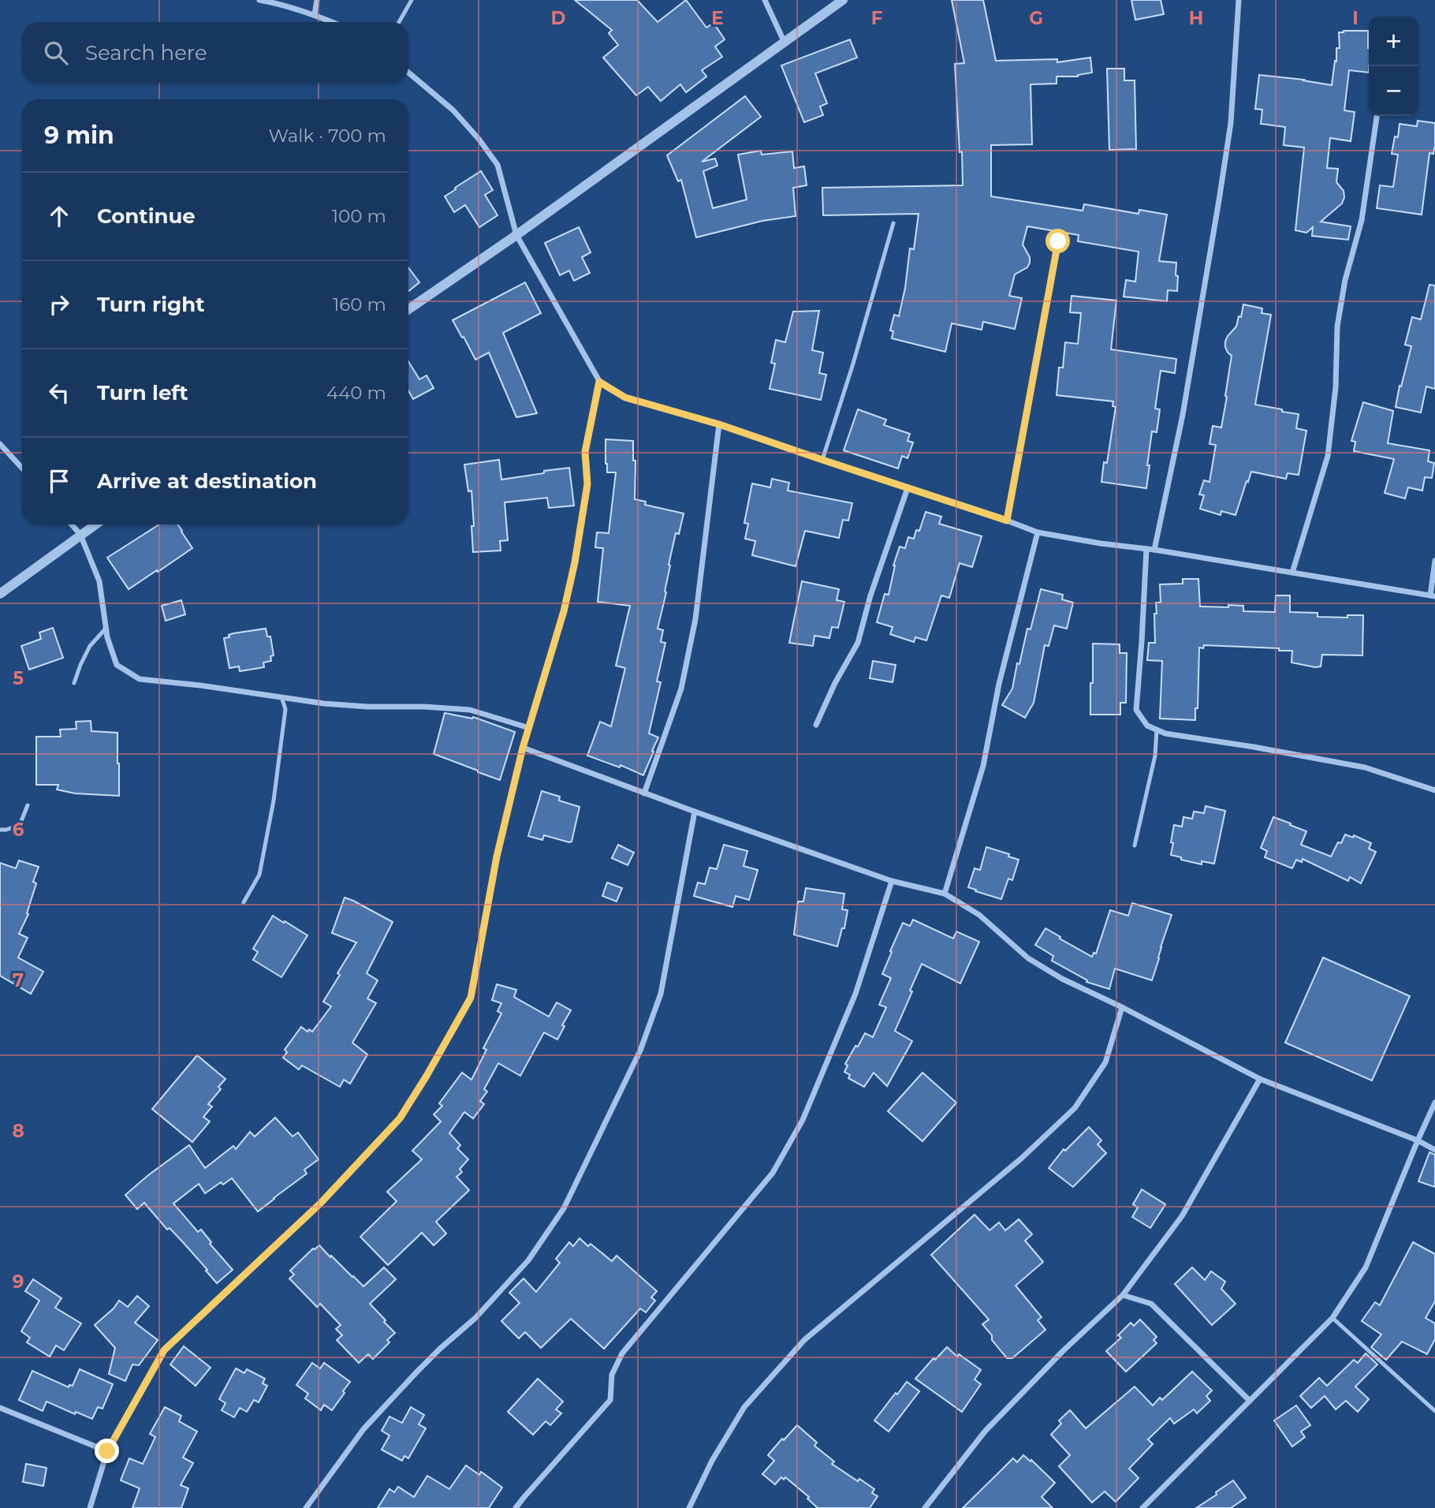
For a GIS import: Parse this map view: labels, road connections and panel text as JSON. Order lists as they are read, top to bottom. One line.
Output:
{"page":{"map_buttons":["+","−"],"search":"Search here","heading":["9 min","Walk · 700 m"],"list":[["Continue","100 m"],["Turn right","160 m"],["Turn left","440 m"],"Arrive at destination"]},"grid":{"columns":["D","E","F","G","H","I"],"rows":["5","6","7","8","9"]}}
